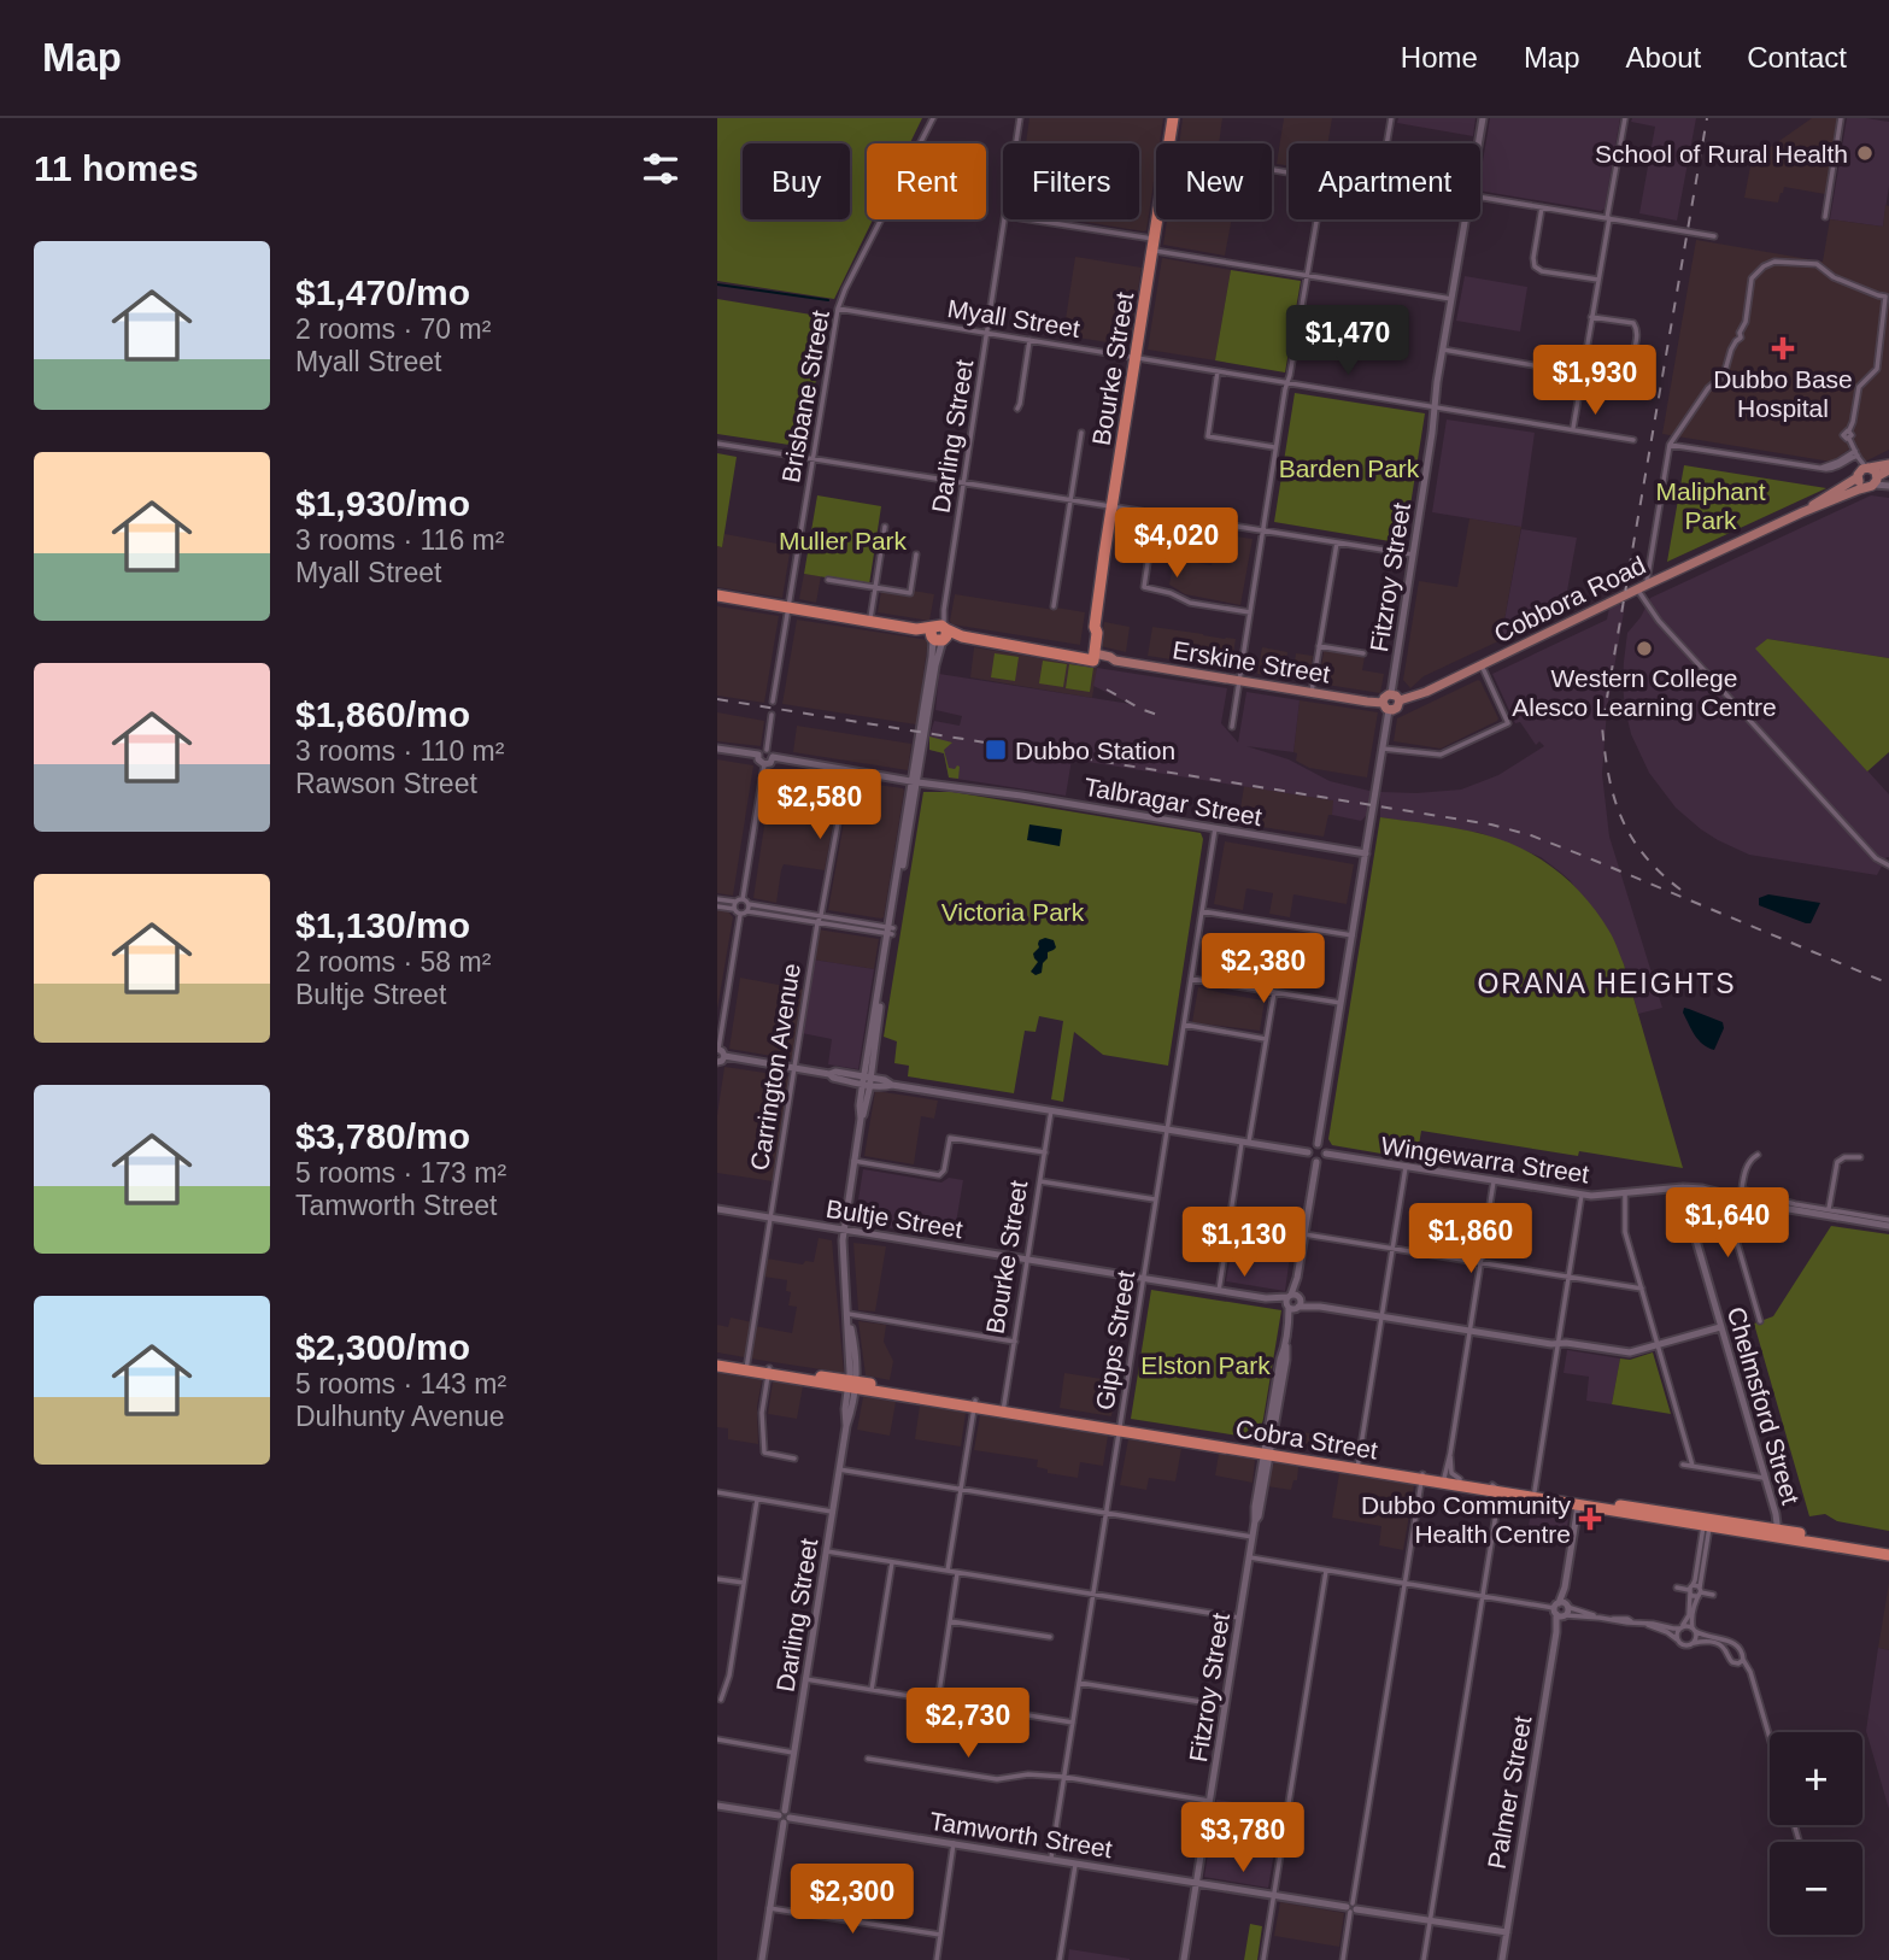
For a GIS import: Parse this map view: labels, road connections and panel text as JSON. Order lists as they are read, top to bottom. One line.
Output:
{"streets":{"highway":["Bourke Street","Erskine Street","Cobra Street"],"main road":["Cobbora Road"],"street":["Myall Street","Brisbane Street","Darling Street","Fitzroy Street","Talbragar Street","Carrington Avenue","Wingewarra Street","Bultje Street","Gipps Street","Chelmsford Street","Palmer Street","Tamworth Street"]},"crossings":[["Myall Street","Bourke Street"],["Myall Street","Brisbane Street"],["Myall Street","Darling Street"],["Myall Street","Fitzroy Street"],["Bourke Street","Erskine Street"],["Bourke Street","Bultje Street"],["Bourke Street","Cobra Street"],["Brisbane Street","Erskine Street"],["Darling Street","Erskine Street"],["Darling Street","Talbragar Street"],["Darling Street","Bultje Street"],["Darling Street","Cobra Street"],["Darling Street","Tamworth Street"],["Fitzroy Street","Cobbora Road"],["Fitzroy Street","Wingewarra Street"],["Fitzroy Street","Bultje Street"],["Fitzroy Street","Cobra Street"],["Fitzroy Street","Tamworth Street"],["Talbragar Street","Carrington Avenue"],["Talbragar Street","Gipps Street"],["Carrington Avenue","Bultje Street"],["Carrington Avenue","Cobra Street"],["Wingewarra Street","Chelmsford Street"],["Bultje Street","Gipps Street"],["Bultje Street","Chelmsford Street"],["Gipps Street","Cobra Street"],["Gipps Street","Tamworth Street"],["Chelmsford Street","Cobra Street"],["Cobra Street","Palmer Street"],["Palmer Street","Tamworth Street"]],"districts":["ORANA HEIGHTS"],"parks":["Barden Park","Maliphant Park","Muller Park","Victoria Park","Elston Park"],"places":{"other":["School of Rural Health","Western College Alesco Learning Centre"],"health":["Dubbo Base Hospital","Dubbo Community Health Centre"],"transit":["Dubbo Station"]},"page":{"header":"Map","nav":["Home","Map","About","Contact"],"heading":"11 homes","chip":["Buy","Rent","Filters","New","Apartment"],"list":[{"name":"$1,470/mo","note":"2 rooms · 70 m² · Myall Street"},{"name":"$1,930/mo","note":"3 rooms · 116 m² · Myall Street"},{"name":"$1,860/mo","note":"3 rooms · 110 m² · Rawson Street"},{"name":"$1,130/mo","note":"2 rooms · 58 m² · Bultje Street"},{"name":"$3,780/mo","note":"5 rooms · 173 m² · Tamworth Street"},{"name":"$2,300/mo","note":"5 rooms · 143 m² · Dulhunty Avenue"}],"price":["$1,470","$1,930","$4,020","$2,580","$2,380","$1,640","$1,860","$1,130","$2,730","$3,780","$2,300"],"map_buttons":["+","−"]}}
